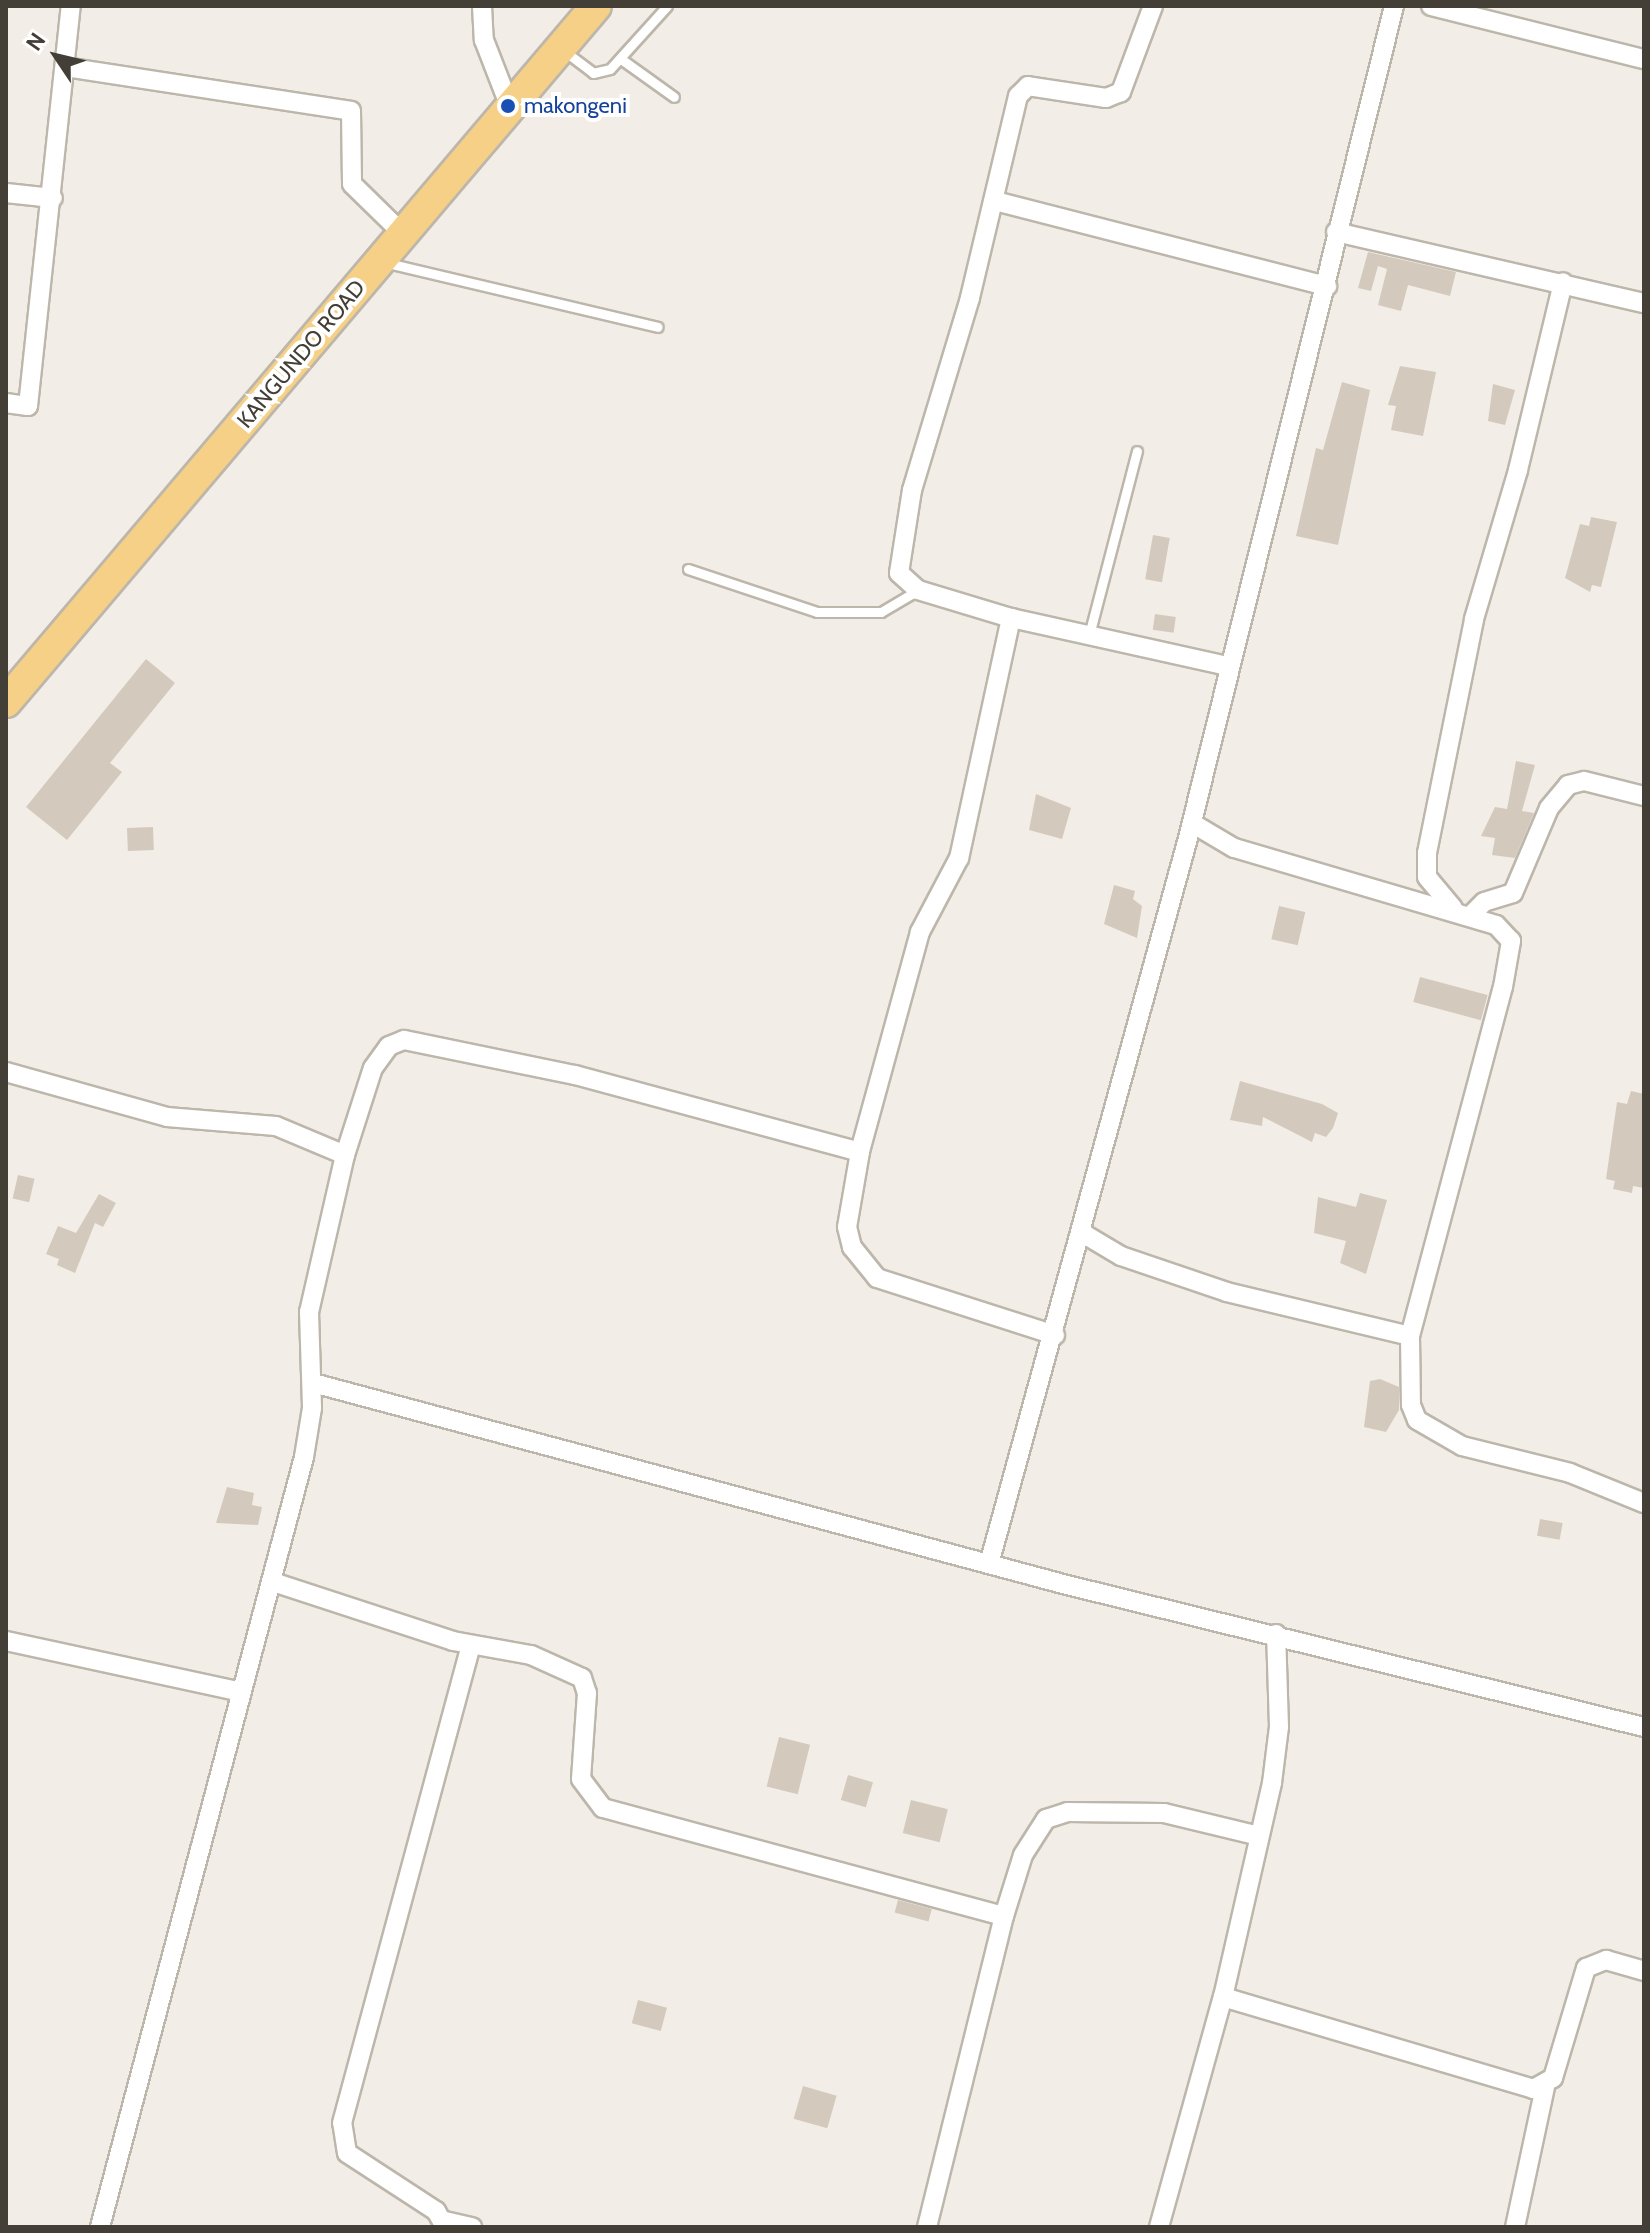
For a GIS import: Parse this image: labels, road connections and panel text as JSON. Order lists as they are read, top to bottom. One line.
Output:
{"streets":{"highway":["KANGUNDO ROAD"]},"places":["makongeni"],"north":"top left"}
